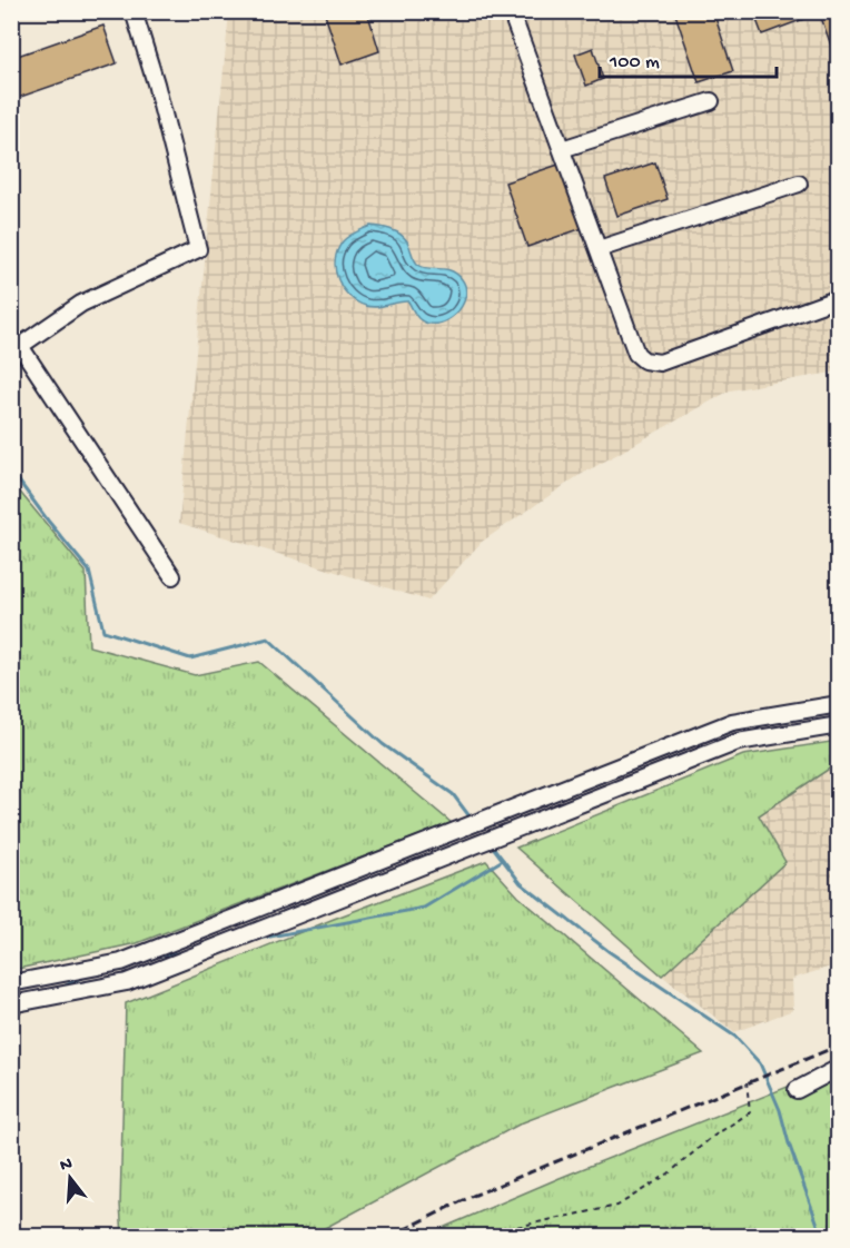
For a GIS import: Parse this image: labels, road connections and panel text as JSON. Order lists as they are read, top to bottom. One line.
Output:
{"scale_bar":"100 m","north":"top"}
